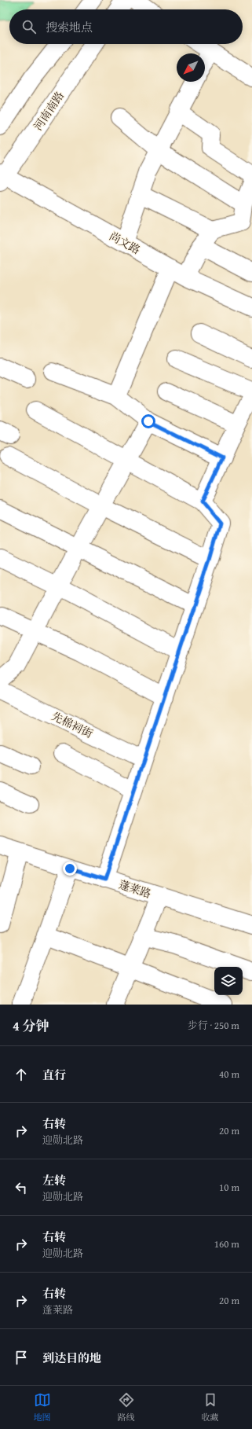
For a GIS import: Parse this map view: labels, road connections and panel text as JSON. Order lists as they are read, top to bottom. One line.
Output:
{"streets":{"street":["河南南路","尚文路","先棉祠街","蓬莱路"]},"crossings":[["河南南路","尚文路"]],"north":"bottom left","page":{"search":"搜索地点","heading":["4 分钟","步行 · 250 m"],"list":[["直行","40 m"],["右转","迎勋北路","20 m"],["左转","迎勋北路","10 m"],["右转","迎勋北路","160 m"],["右转","蓬莱路","20 m"],"到达目的地"],"nav":["地图","路线","收藏"]}}
